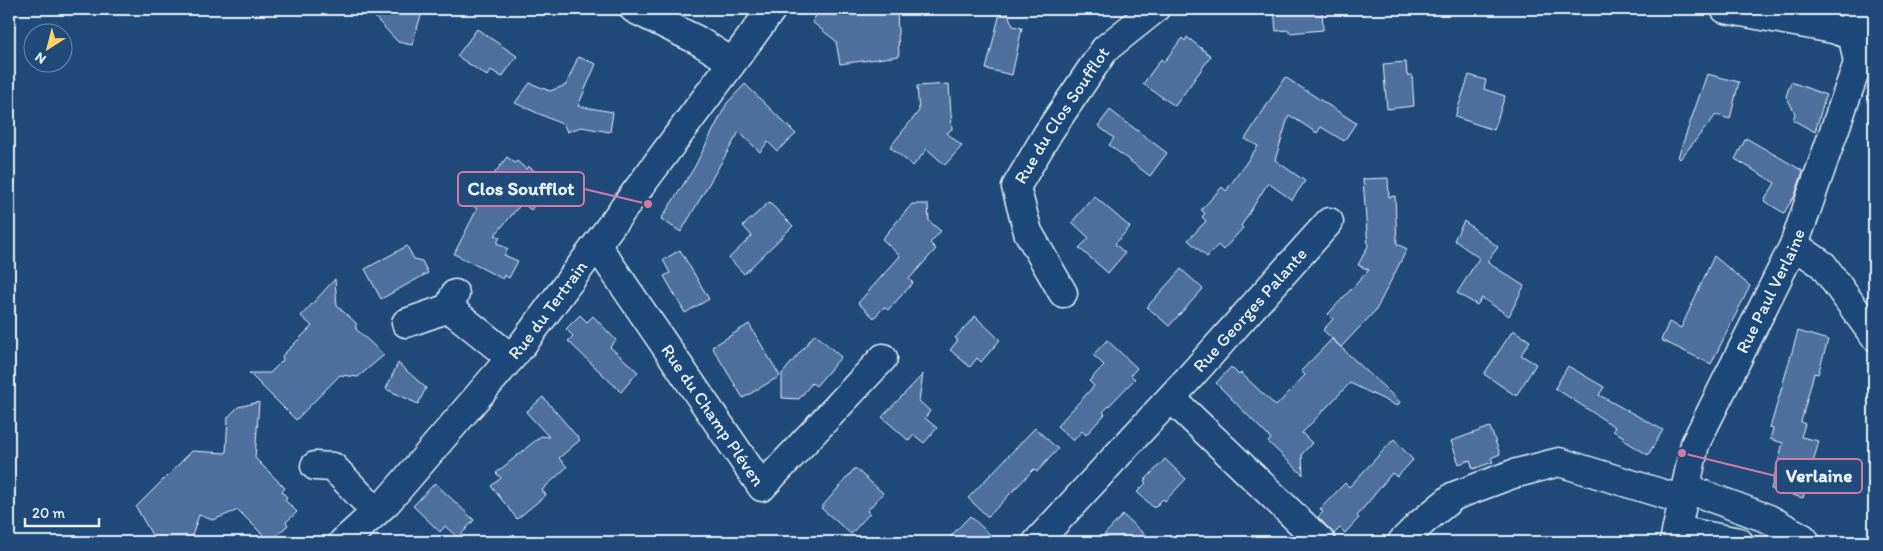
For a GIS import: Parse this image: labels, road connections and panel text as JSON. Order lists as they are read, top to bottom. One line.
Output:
{"streets":{"street":["Rue du Clos Soufflot","Rue Paul Verlaine","Rue du Tertrain","Rue Georges Palante","Rue du Champ Pléven"]},"crossings":[["Rue du Tertrain","Rue du Champ Pléven"]],"places":["Clos Soufflot","Verlaine"],"scale_bar":"20 m","north":"bottom left"}
